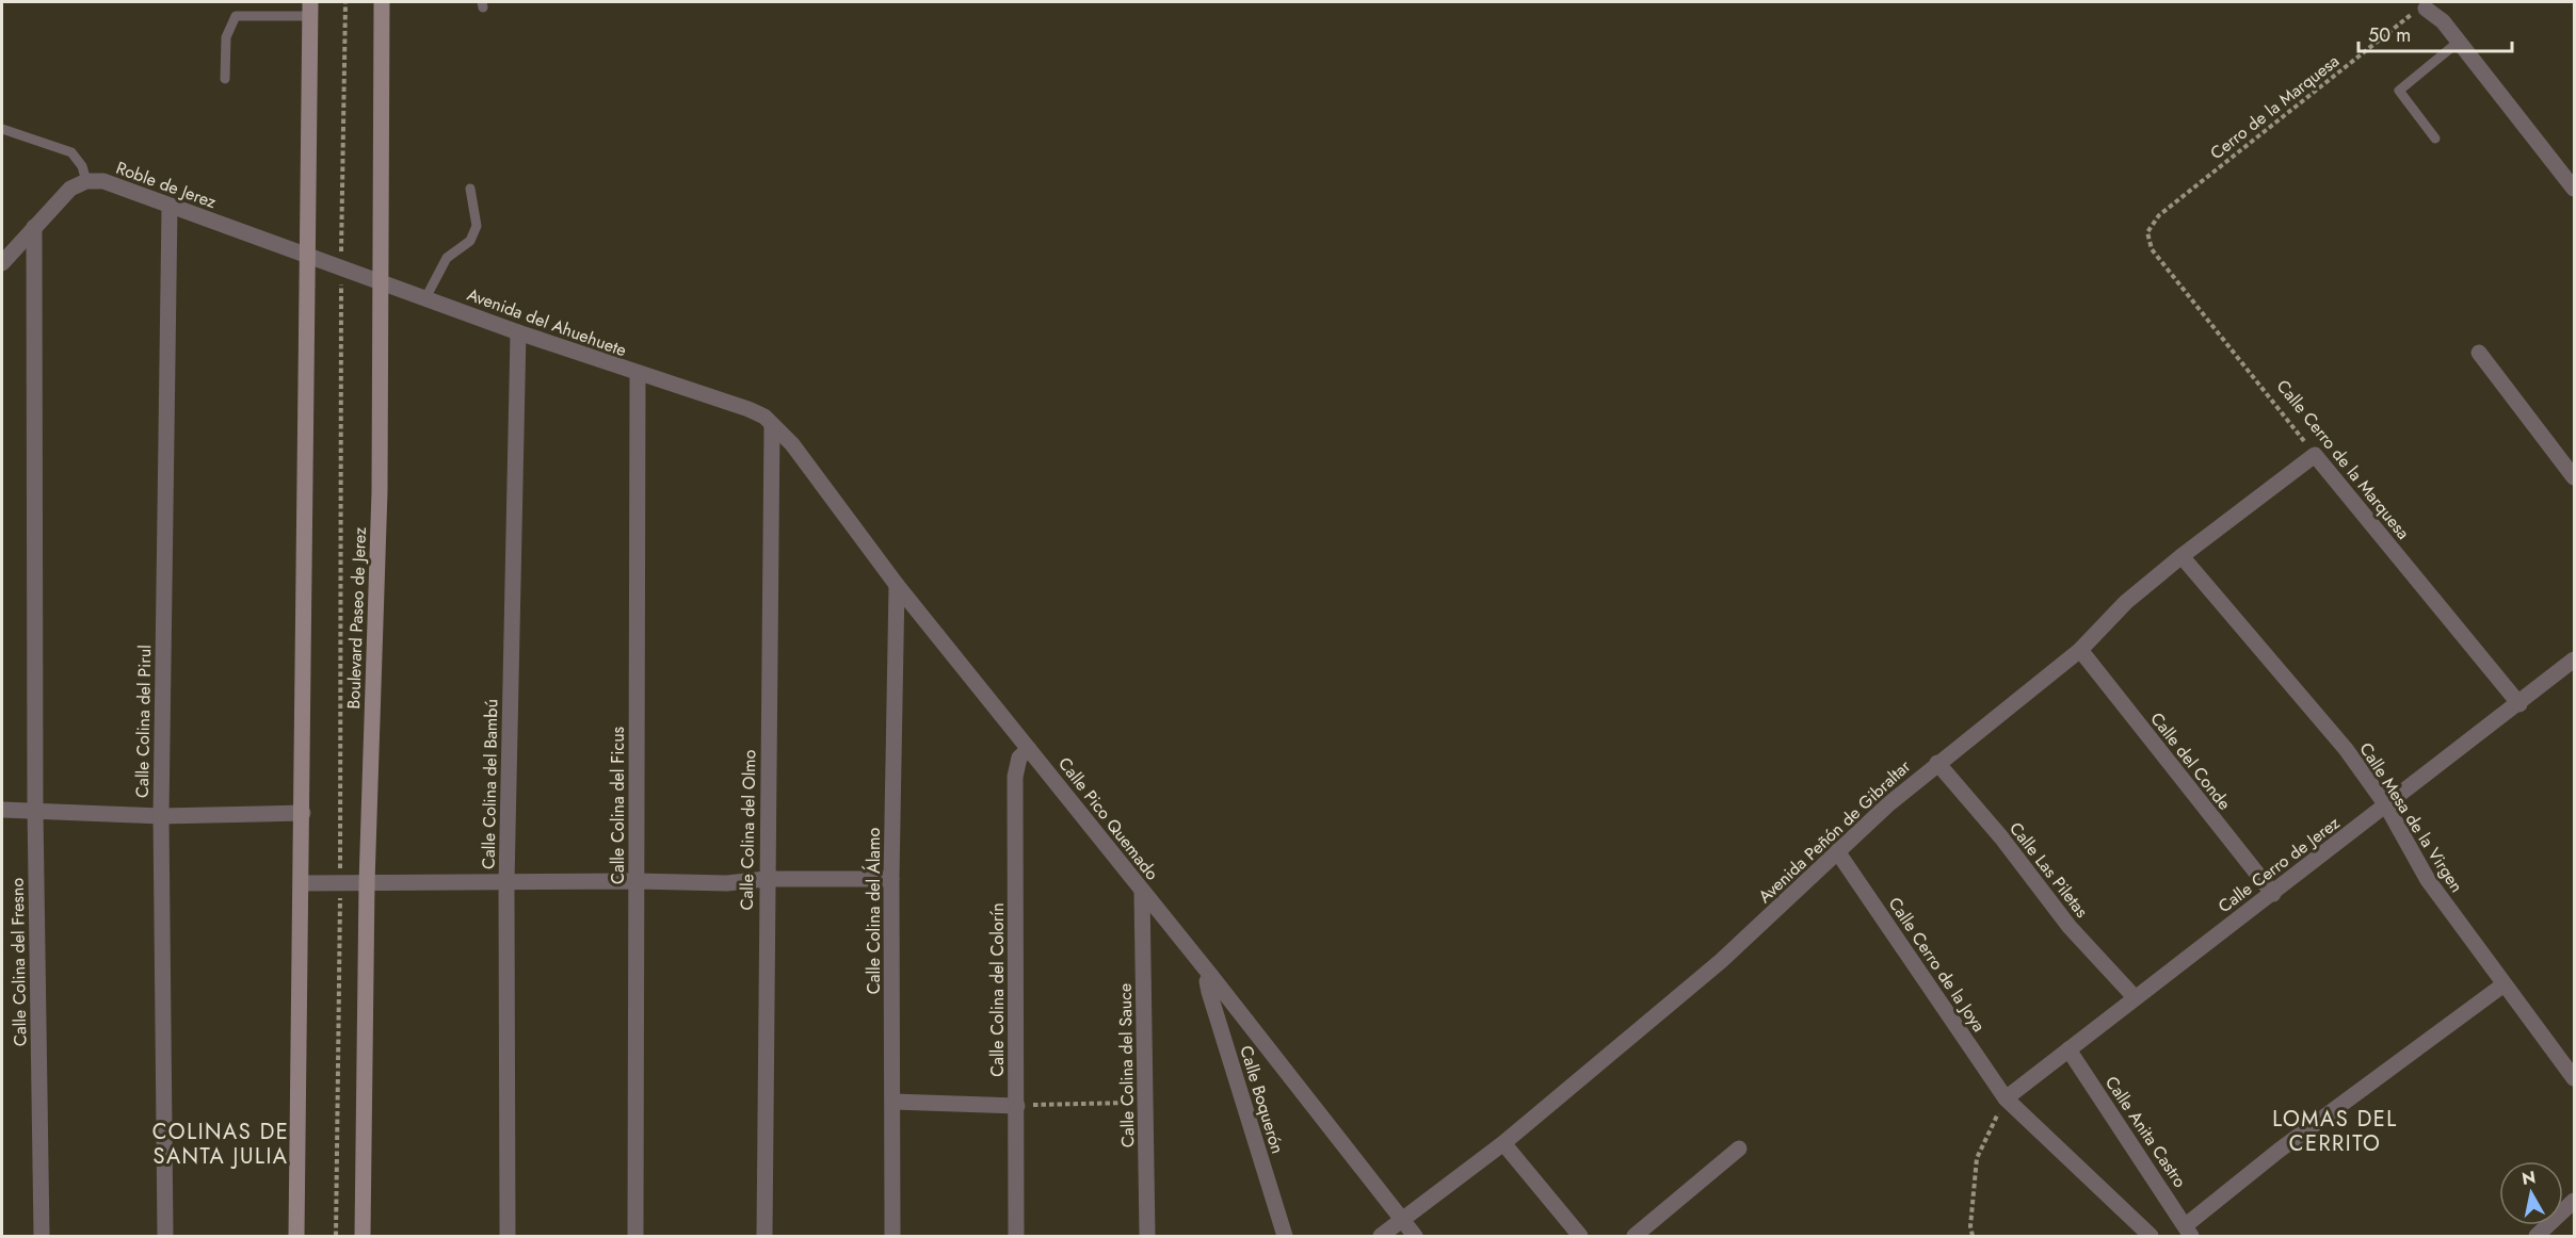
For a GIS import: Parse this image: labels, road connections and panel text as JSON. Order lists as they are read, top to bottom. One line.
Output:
{"streets":{"main road":["Boulevard Paseo de Jerez"],"street":["Roble de Jerez","Avenida del Ahuehuete","Calle Cerro de la Marquesa","Calle Colina del Pirul","Calle del Conde","Calle Colina del Bambú","Calle Colina del Ficus","Calle Mesa de la Virgen","Calle Pico Quemado","Calle Colina del Olmo","Avenida Peñón de Gibraltar","Calle Cerro de Jerez","Calle Las Piletas","Calle Colina del Álamo","Calle Colina del Fresno","Calle Cerro de la Joya","Calle Colina del Colorín","Calle Colina del Sauce","Calle Boquerón","Calle Anita Castro"],"path":["Cerro de la Marquesa"]},"crossings":[["Cerro de la Marquesa","Calle Cerro de la Marquesa"],["Roble de Jerez","Avenida del Ahuehuete"],["Roble de Jerez","Calle Colina del Pirul"],["Avenida del Ahuehuete","Boulevard Paseo de Jerez"],["Avenida del Ahuehuete","Calle Colina del Bambú"],["Avenida del Ahuehuete","Calle Colina del Ficus"],["Avenida del Ahuehuete","Calle Pico Quemado"],["Avenida del Ahuehuete","Calle Colina del Olmo"],["Calle Cerro de la Marquesa","Avenida Peñón de Gibraltar"],["Calle Cerro de la Marquesa","Calle Cerro de Jerez"],["Calle del Conde","Avenida Peñón de Gibraltar"],["Calle del Conde","Calle Cerro de Jerez"],["Calle Mesa de la Virgen","Avenida Peñón de Gibraltar"],["Calle Mesa de la Virgen","Calle Cerro de Jerez"],["Calle Pico Quemado","Calle Colina del Olmo"],["Calle Pico Quemado","Avenida Peñón de Gibraltar"],["Calle Pico Quemado","Calle Colina del Álamo"],["Calle Pico Quemado","Calle Colina del Colorín"],["Calle Pico Quemado","Calle Colina del Sauce"],["Calle Pico Quemado","Calle Boquerón"],["Avenida Peñón de Gibraltar","Calle Las Piletas"],["Avenida Peñón de Gibraltar","Calle Cerro de la Joya"],["Calle Cerro de Jerez","Calle Las Piletas"],["Calle Cerro de Jerez","Calle Cerro de la Joya"],["Calle Cerro de Jerez","Calle Anita Castro"]],"districts":["LOMAS DEL CERRITO","COLINAS DE SANTA JULIA"],"scale_bar":"50 m","north":"top"}
